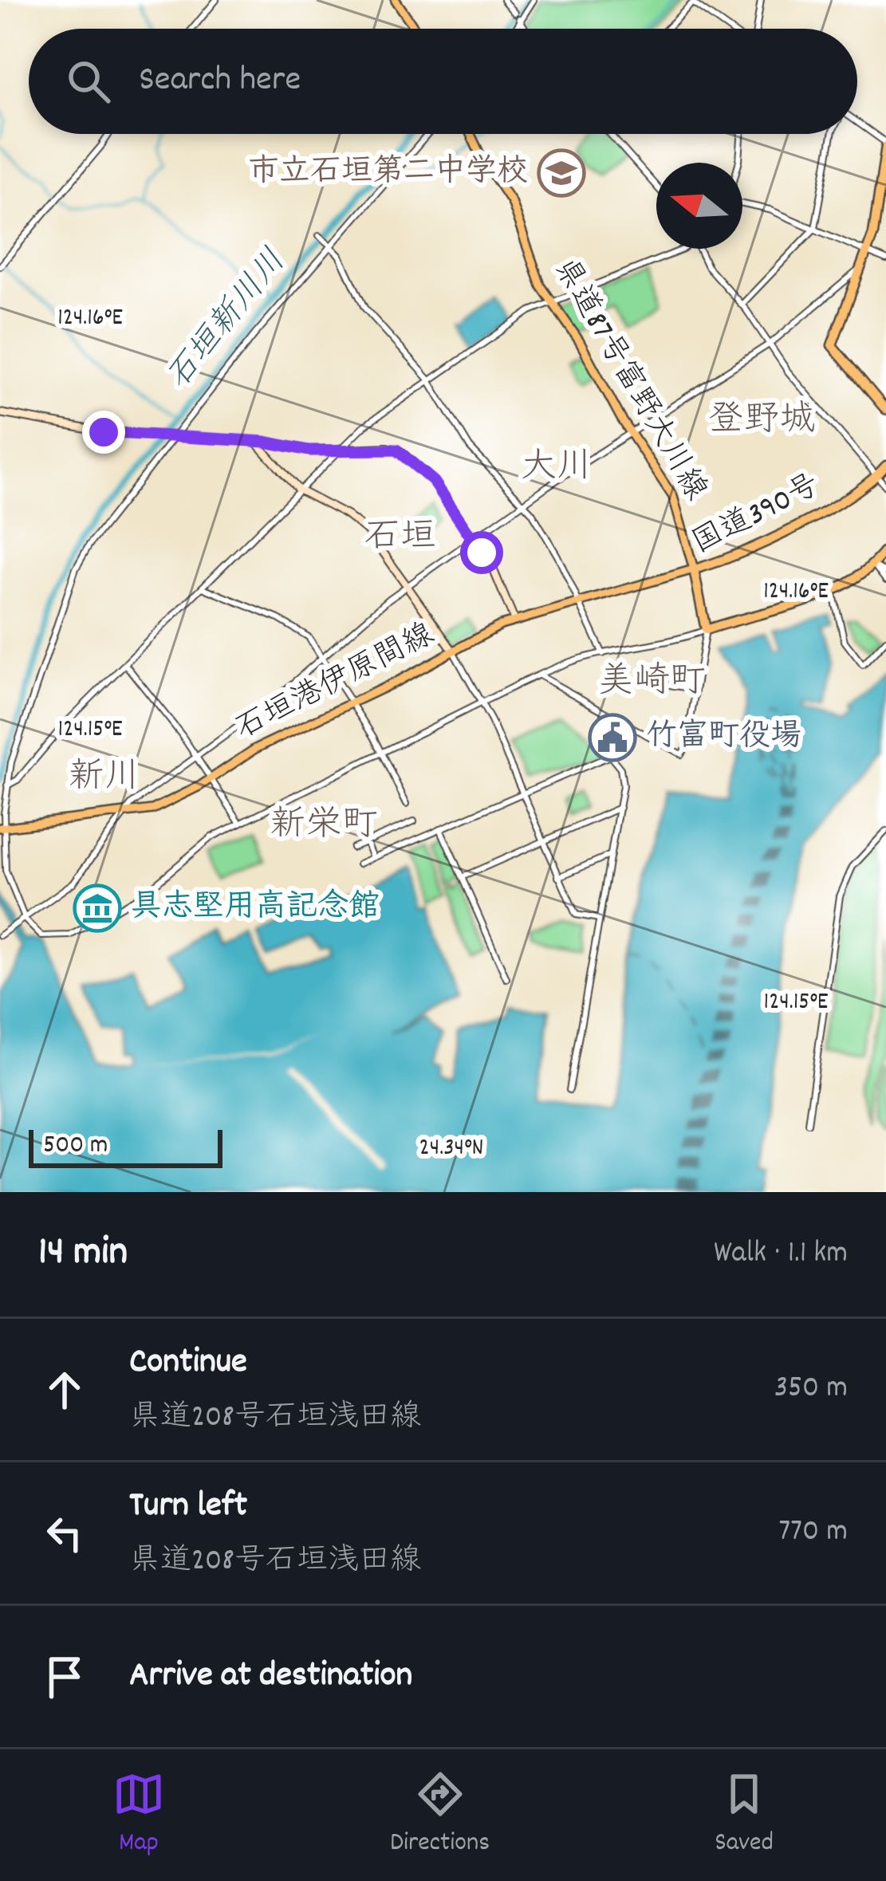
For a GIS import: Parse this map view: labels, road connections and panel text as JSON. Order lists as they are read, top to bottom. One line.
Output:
{"streets":{"highway":["国道390号"],"main road":["県道87号富野大川線","石垣港伊原間線"]},"crossings":[["県道87号富野大川線","国道390号"],["県道87号富野大川線","石垣港伊原間線"],["国道390号","石垣港伊原間線"]],"districts":["登野城","大川","石垣","美崎町","新川","新栄町"],"water":["石垣新川川"],"places":{"school or university":["市立石垣第二中学校"],"public building":["竹富町役場"],"museum":["具志堅用高記念館"]},"scale_bar":"500 m","north":"left","page":{"search":"Search here","scale":"500 m","heading":["14 min","Walk · 1.1 km"],"list":[["Continue","県道208号石垣浅田線","350 m"],["Turn left","県道208号石垣浅田線","770 m"],"Arrive at destination"],"nav":["Map","Directions","Saved"]},"coordinates":["124.16°E","124.15°E","24.34°N"]}
